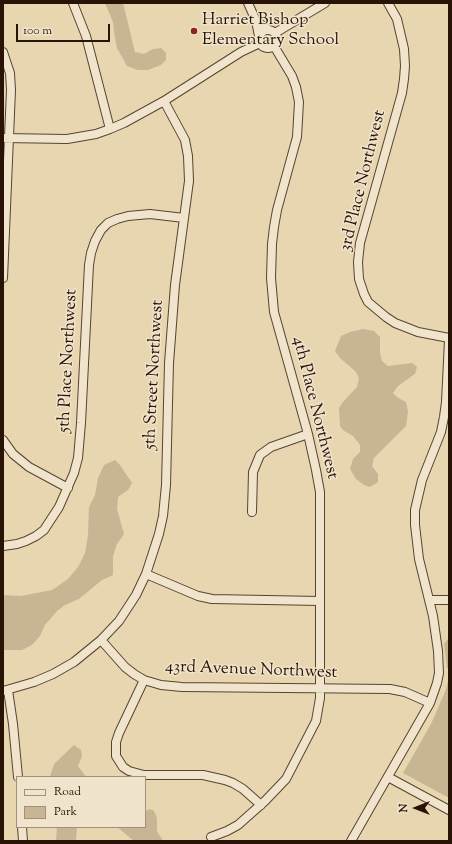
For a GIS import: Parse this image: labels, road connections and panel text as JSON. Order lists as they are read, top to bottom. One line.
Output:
{"streets":{"street":["3rd Place Northwest","5th Place Northwest","5th Street Northwest","4th Place Northwest","43rd Avenue Northwest"]},"crossings":[["5th Place Northwest","5th Street Northwest"],["5th Street Northwest","43rd Avenue Northwest"],["4th Place Northwest","43rd Avenue Northwest"]],"places":["Harriet Bishop Elementary School"],"legend":["Road","Park"],"scale_bar":"100 m","north":"left"}
